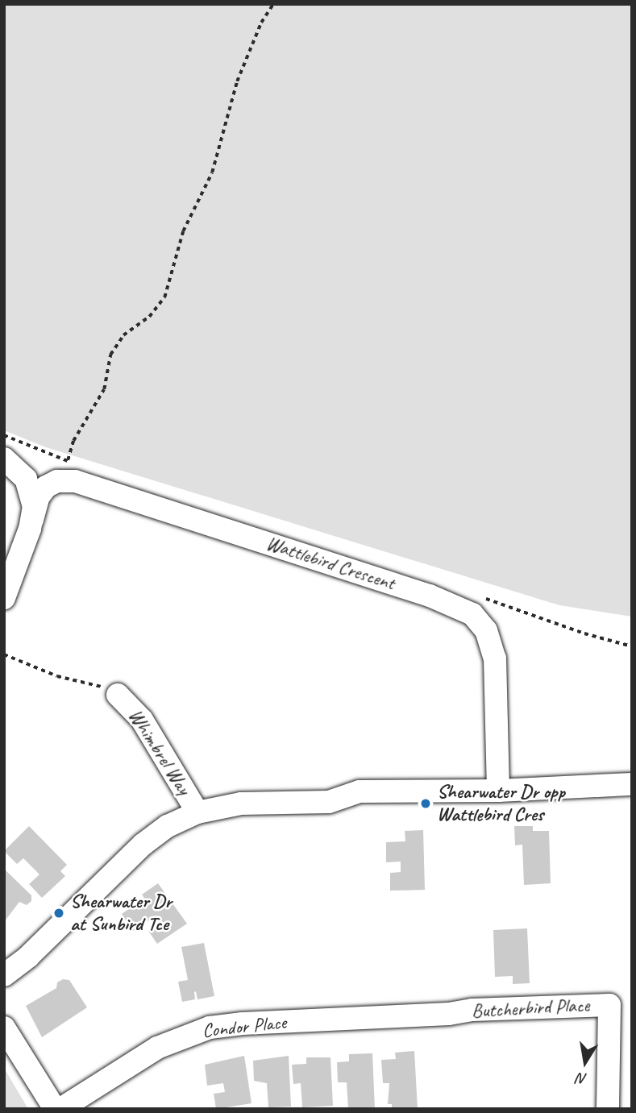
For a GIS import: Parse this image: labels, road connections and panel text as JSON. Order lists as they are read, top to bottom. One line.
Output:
{"streets":{"street":["Wattlebird Crescent","Whimbrel Way","Butcherbird Place","Condor Place"]},"crossings":[["Butcherbird Place","Condor Place"]],"places":["Shearwater Dr opp Wattlebird Cres","Shearwater Dr at Sunbird Tce"],"north":"bottom"}
